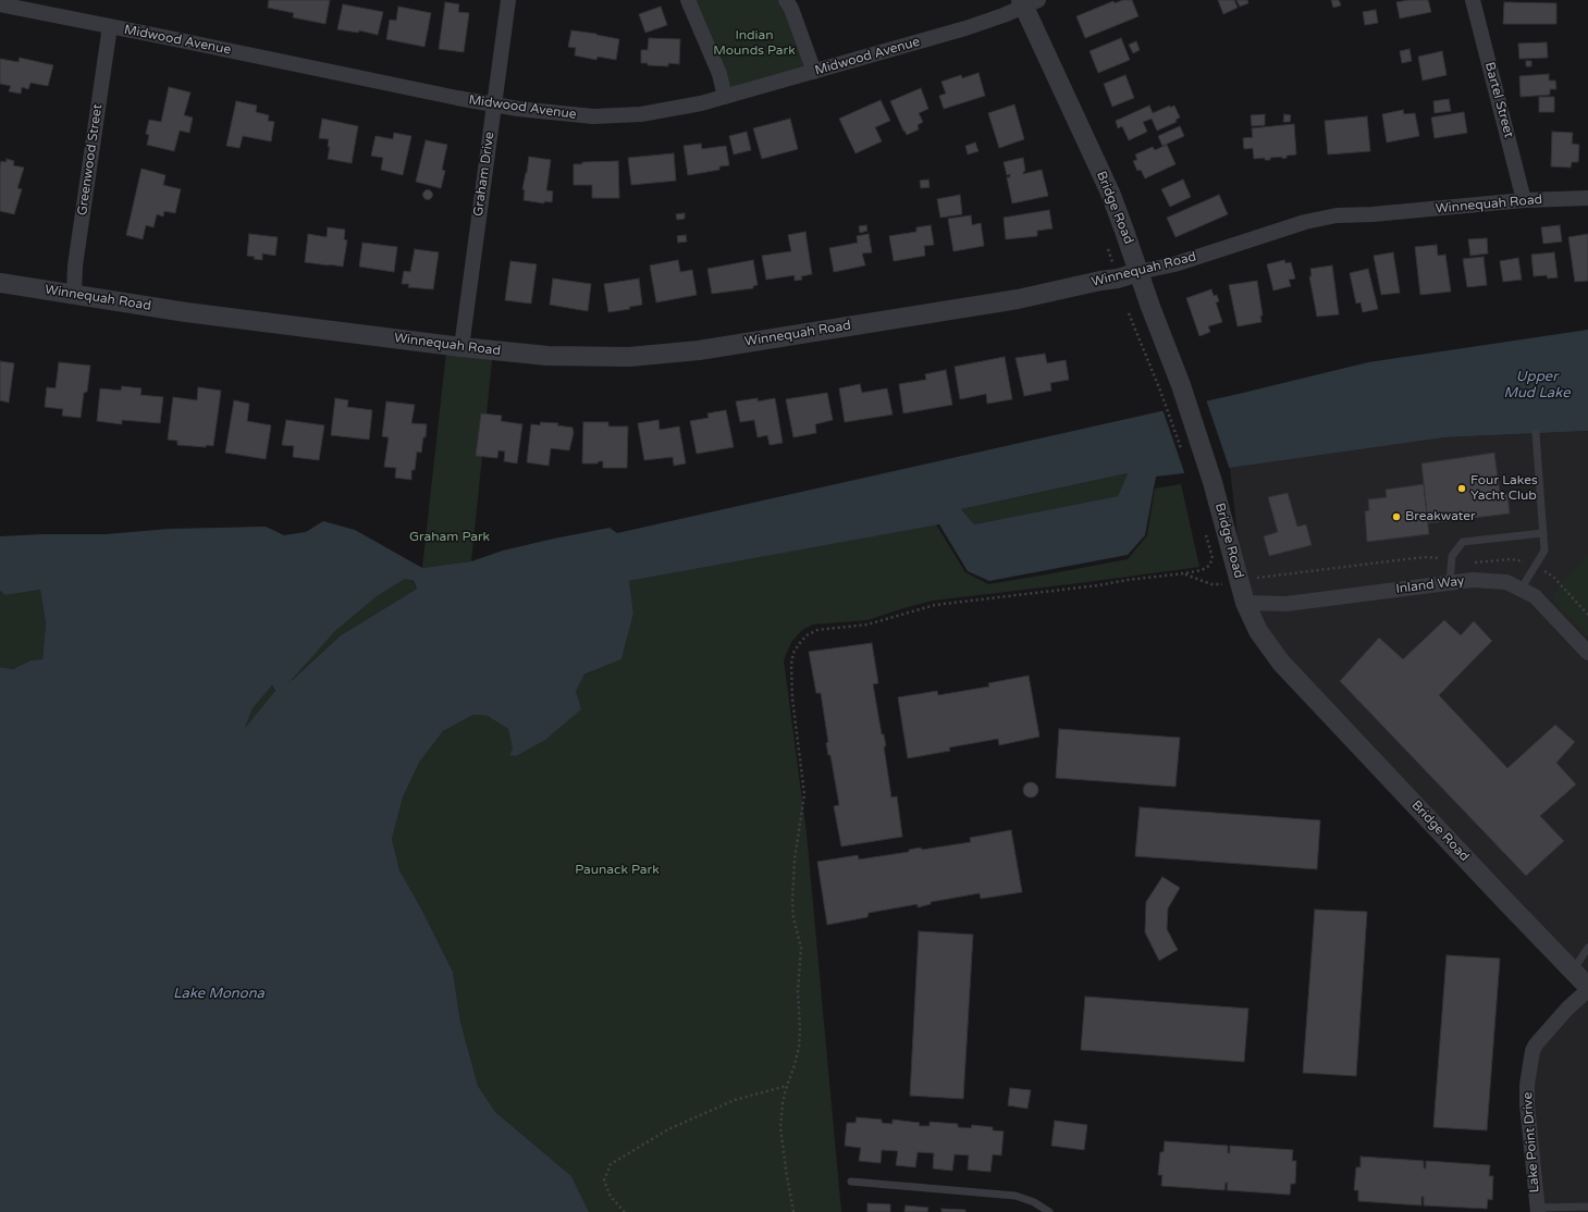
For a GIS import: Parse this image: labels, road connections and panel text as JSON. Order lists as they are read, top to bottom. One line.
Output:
{"streets":{"street":["Midwood Avenue","Bartel Street","Greenwood Street","Graham Drive","Winnequah Road","Bridge Road","Inland Way","Lake Point Drive"]},"crossings":[["Midwood Avenue","Greenwood Street"],["Midwood Avenue","Graham Drive"],["Midwood Avenue","Bridge Road"],["Bartel Street","Winnequah Road"],["Greenwood Street","Winnequah Road"],["Graham Drive","Winnequah Road"],["Winnequah Road","Bridge Road"],["Bridge Road","Inland Way"],["Bridge Road","Lake Point Drive"]],"water":["Upper Mud Lake","Lake Monona"],"parks":["Indian Mounds Park","Graham Park","Paunack Park"],"places":["Four Lakes Yacht Club","Breakwater"]}
